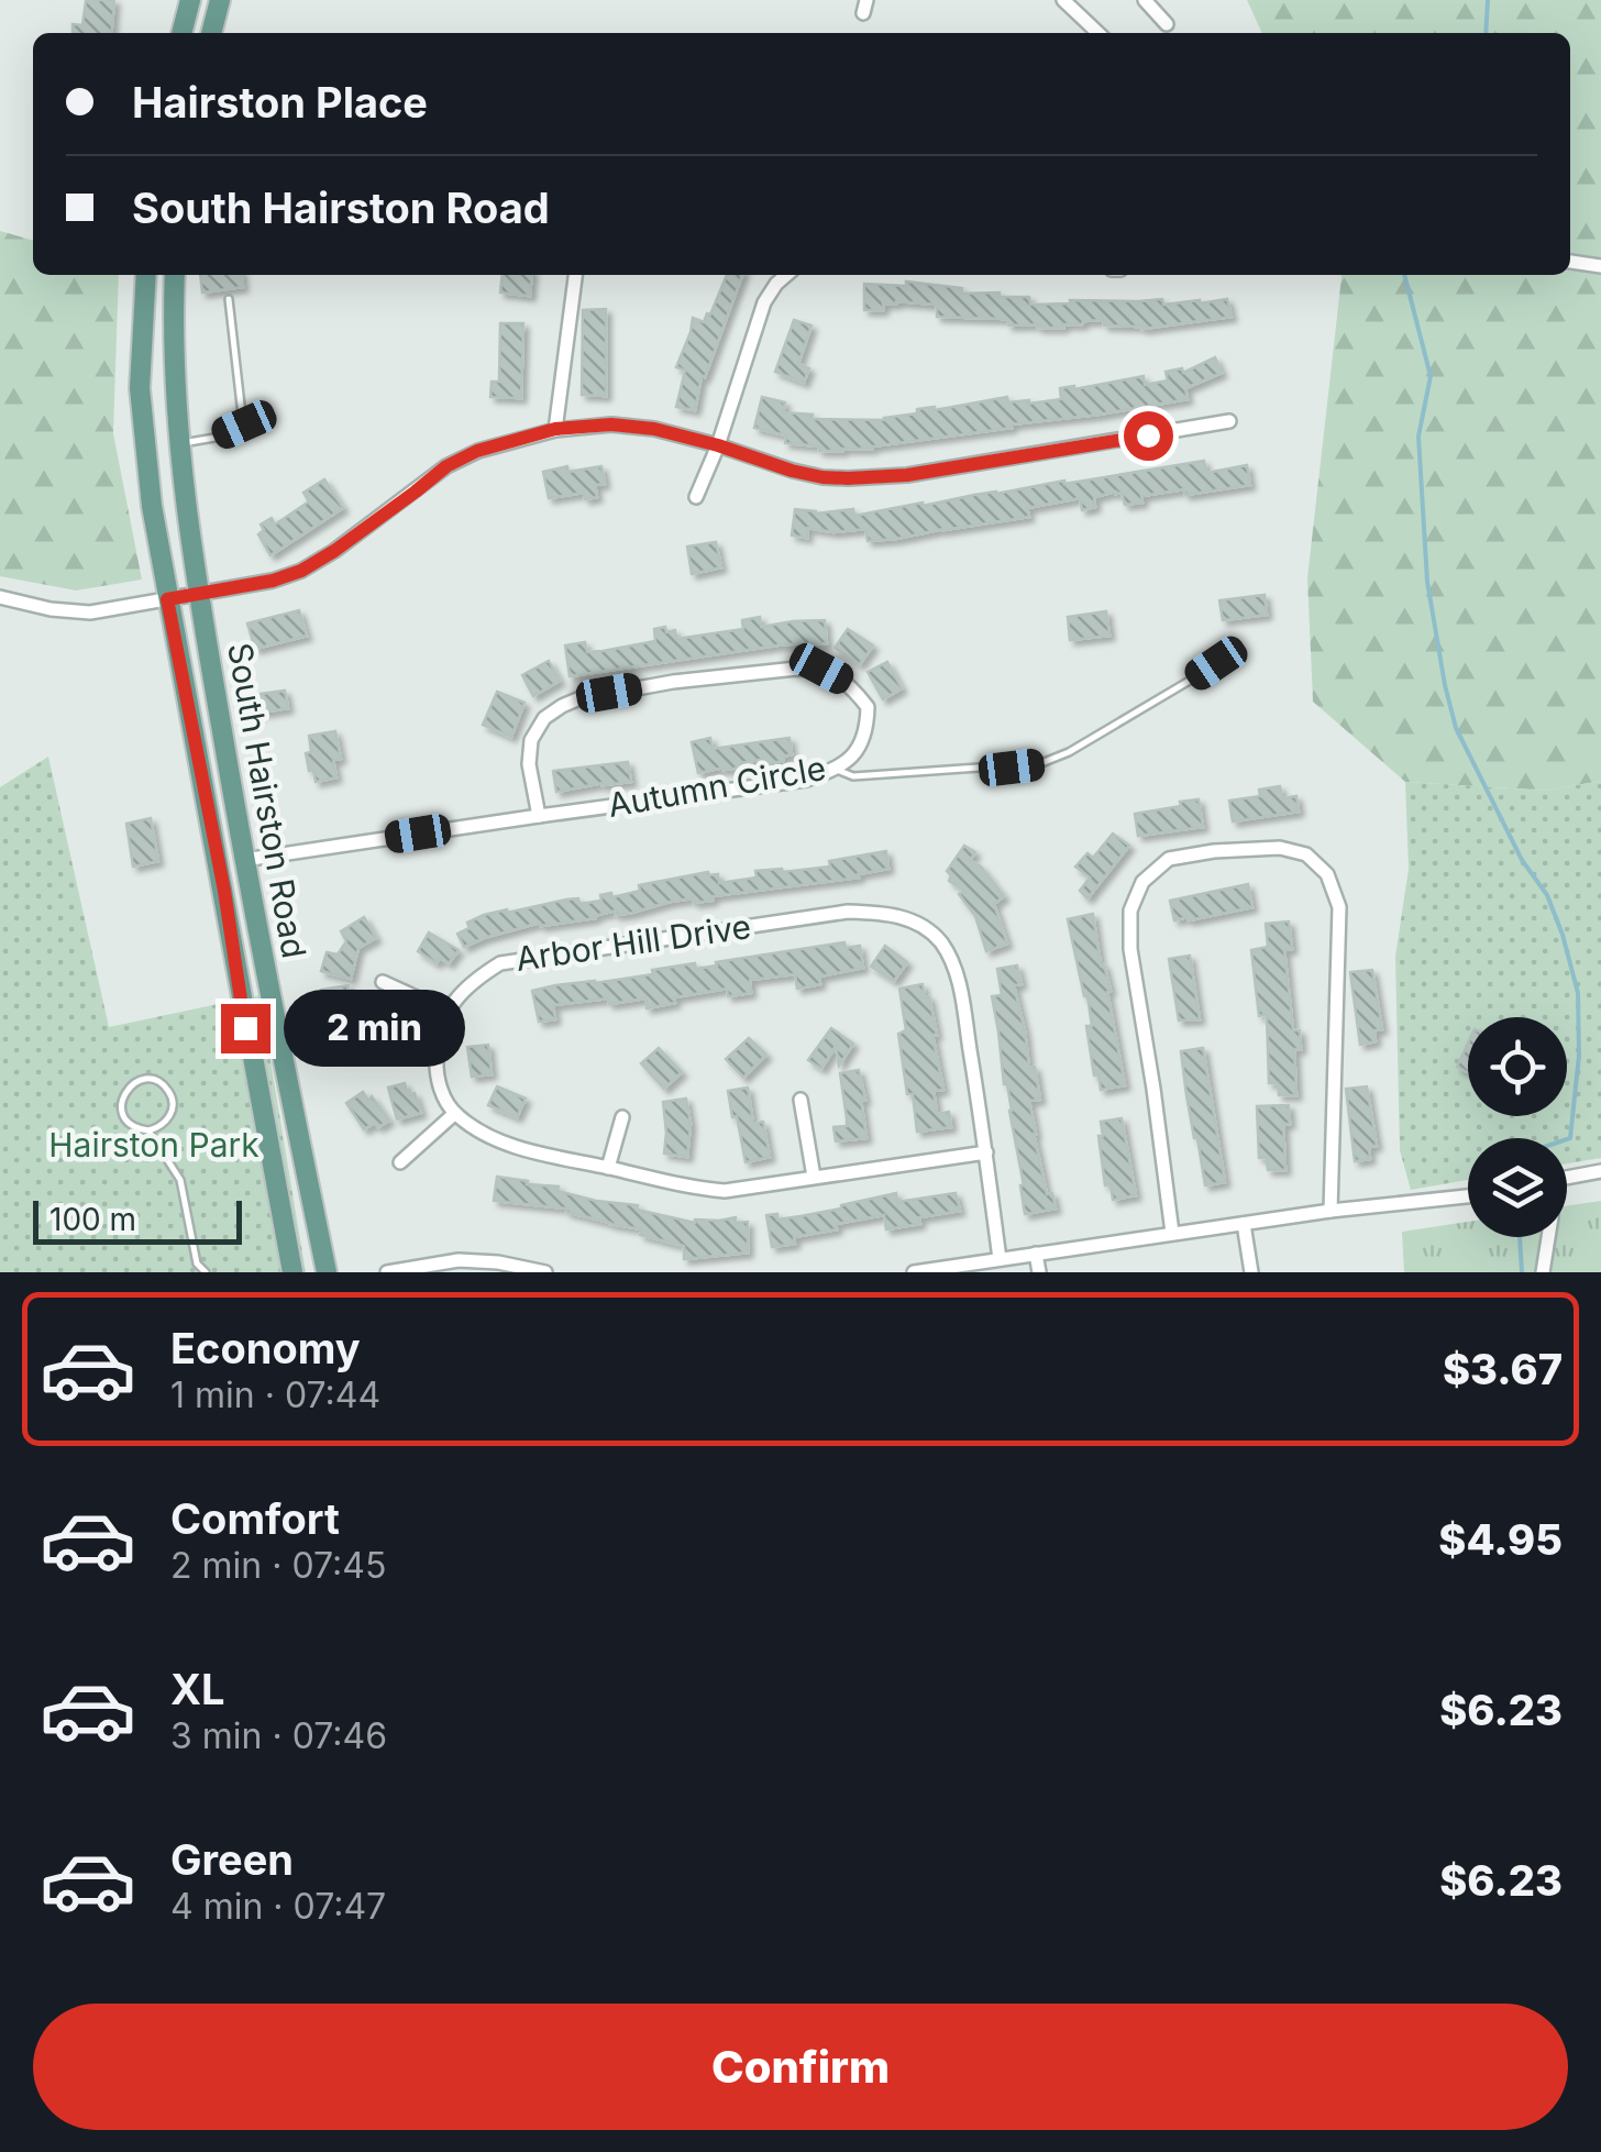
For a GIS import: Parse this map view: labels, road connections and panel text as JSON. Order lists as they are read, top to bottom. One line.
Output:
{"streets":{"main road":["South Hairston Road"],"street":["Autumn Circle","Arbor Hill Drive"]},"crossings":[["Autumn Circle","South Hairston Road"]],"parks":["Hairston Park"],"scale_bar":"100 m","page":{"banner":["Hairston Place","South Hairston Road"],"bubble":"2 min","scale":"100 m","list":[{"name":"Economy","note":"1 min · 07:44","value":"$3.67"},{"name":"Comfort","note":"2 min · 07:45","value":"$4.95"},{"name":"XL","note":"3 min · 07:46","value":"$6.23"},{"name":"Green","note":"4 min · 07:47","value":"$6.23"}],"buttons":"Confirm"}}
